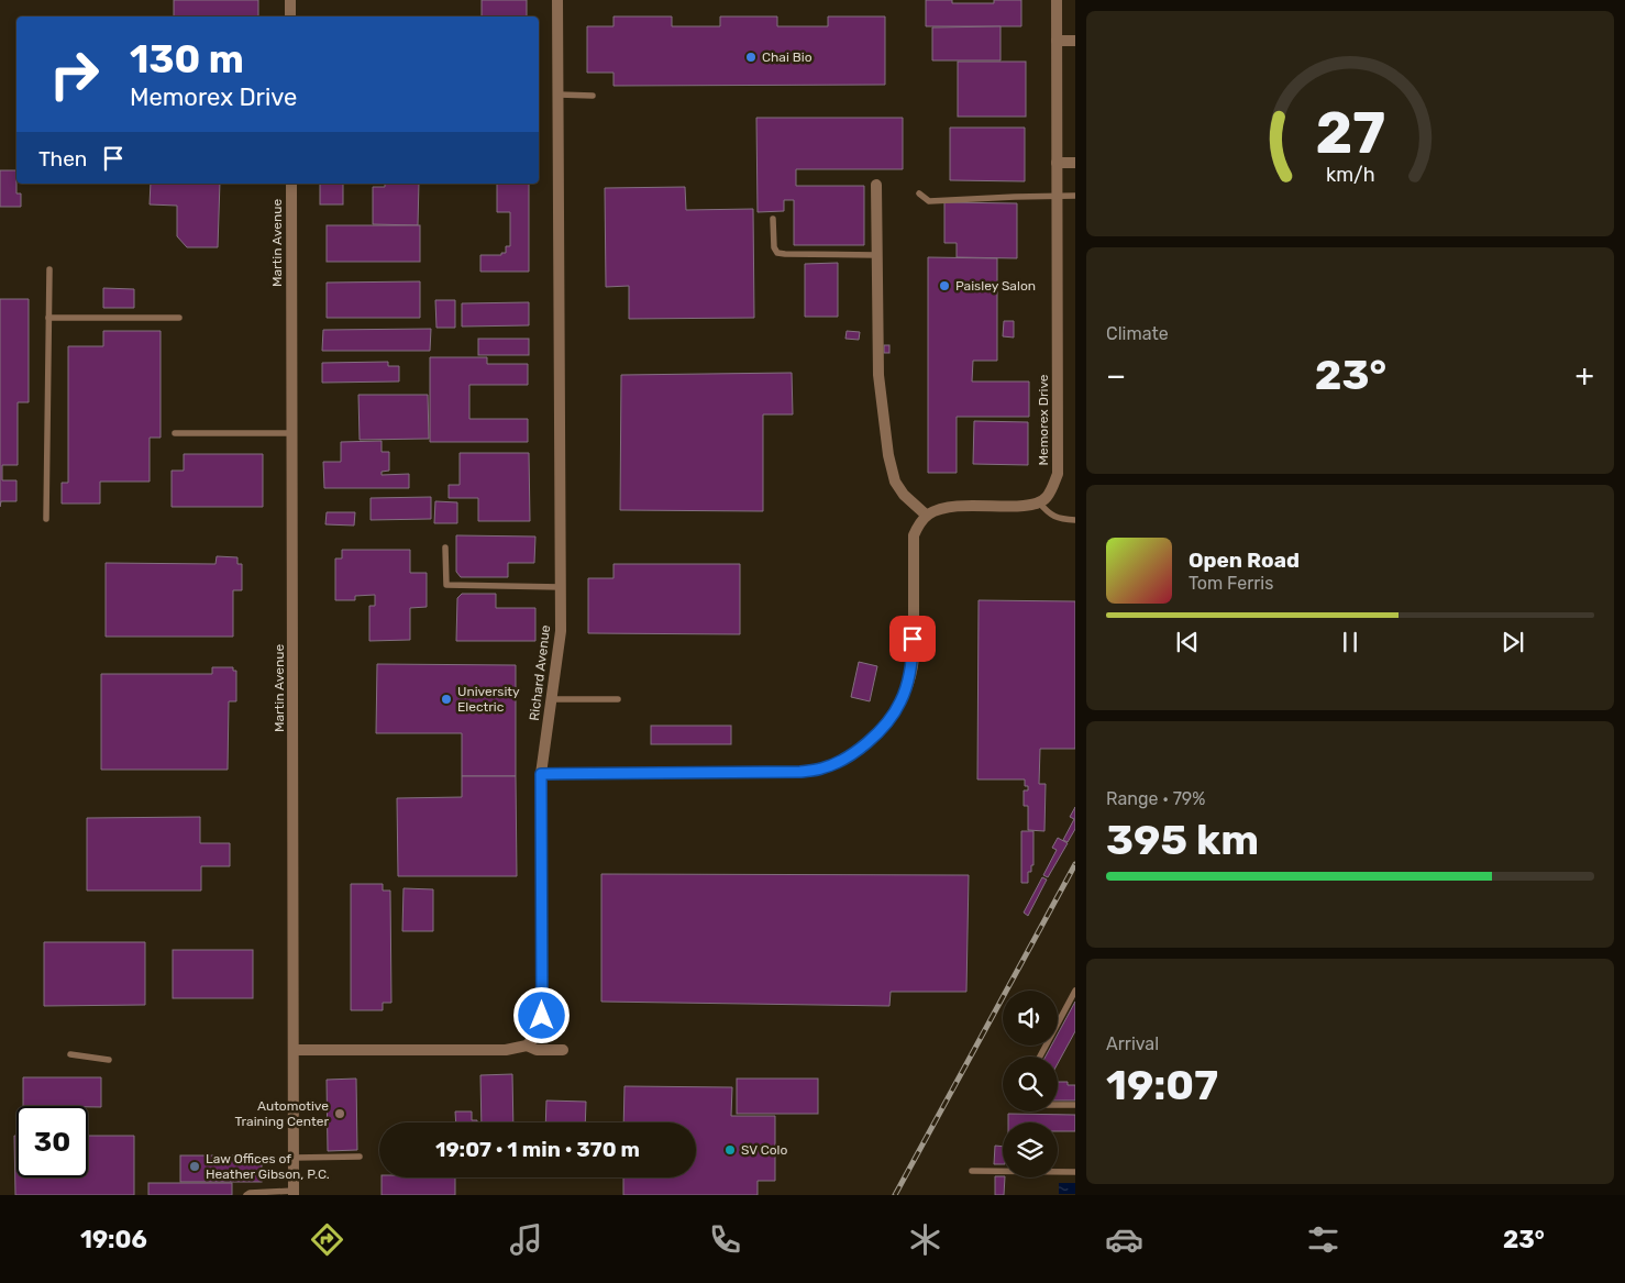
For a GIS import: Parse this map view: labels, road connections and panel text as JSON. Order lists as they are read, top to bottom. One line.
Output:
{"streets":{"street":["Martin Avenue","Memorex Drive","Richard Avenue"]},"places":["Chai Bio","Paisley Salon","University Electric","Automotive Training Center","SV Colo","Law Offices of Heather Gibson, P.C."],"page":{"turn":["130 m","Memorex Drive"],"then":"Then","tile":["Climate",["Range · 79%","395 km"],["Arrival","19:07"]],"heat":["−","23°","+"],"song":["Open Road","Tom Ferris"],"limit":"30","trip":"19:07 · 1 min · 370 m","tabs":["19:06","23°"],"gauge":["27","km/h"]}}
